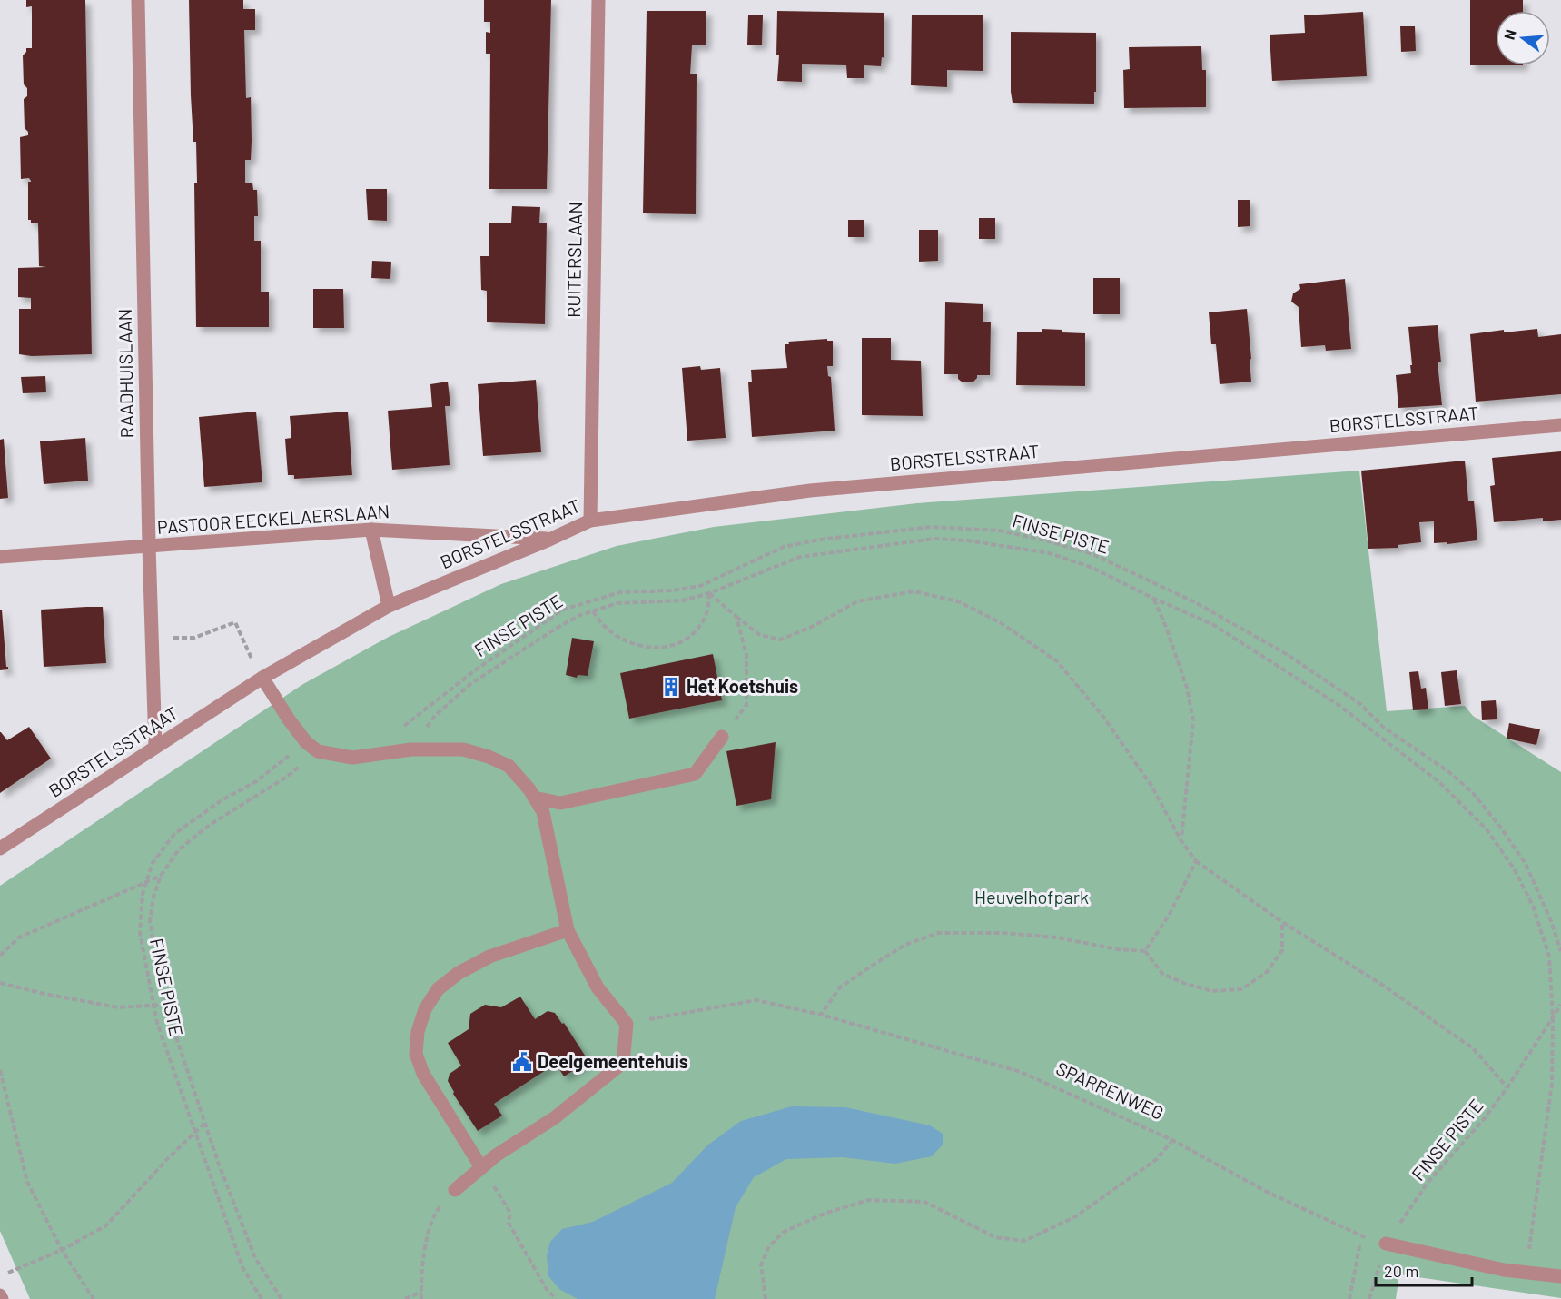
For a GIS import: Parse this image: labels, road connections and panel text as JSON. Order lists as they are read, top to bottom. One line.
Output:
{"streets":{"street":["RUITERSLAAN","RAADHUISLAAN","BORSTELSSTRAAT","PASTOOR EECKELAERSLAAN"],"path":["FINSE PISTE","SPARRENWEG"]},"crossings":[["RUITERSLAAN","BORSTELSSTRAAT"],["RAADHUISLAAN","BORSTELSSTRAAT"],["RAADHUISLAAN","PASTOOR EECKELAERSLAAN"],["BORSTELSSTRAAT","PASTOOR EECKELAERSLAAN"],["FINSE PISTE","SPARRENWEG"]],"parks":["Heuvelhofpark"],"places":{"building":["Het Koetshuis"],"public building":["Deelgemeentehuis"]},"scale_bar":"20 m","north":"left"}
